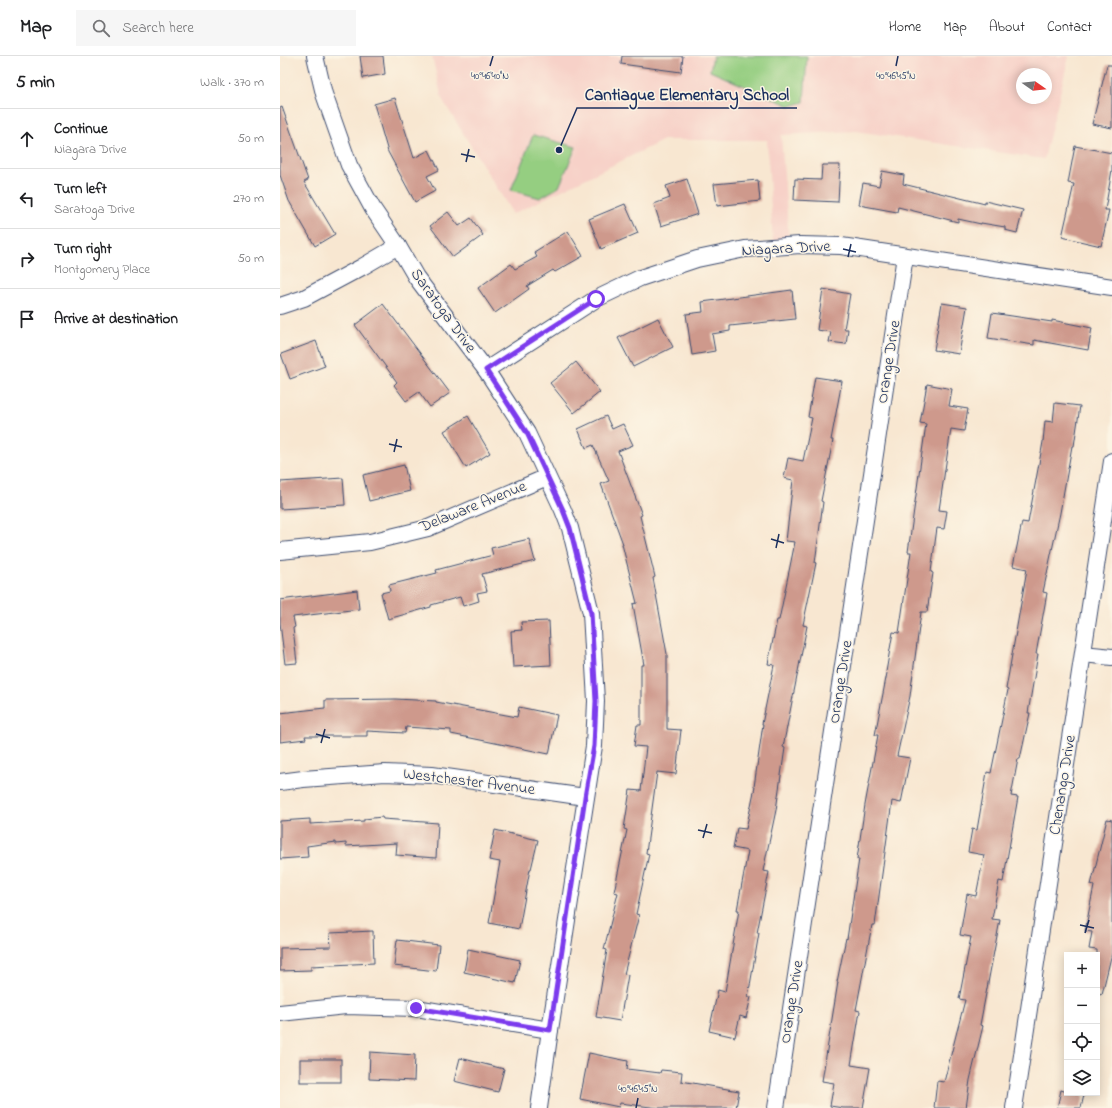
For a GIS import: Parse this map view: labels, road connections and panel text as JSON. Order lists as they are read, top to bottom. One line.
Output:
{"streets":{"street":["Niagara Drive","Saratoga Drive","Orange Drive","Delaware Avenue","Westchester Avenue","Chenango Drive"]},"crossings":[["Niagara Drive","Saratoga Drive"],["Niagara Drive","Orange Drive"],["Saratoga Drive","Delaware Avenue"],["Saratoga Drive","Westchester Avenue"]],"places":["Cantiague Elementary School"],"north":"right","page":{"header":"Map","search":"Search here","nav":["Home","Map","About","Contact"],"heading":["5 min","Walk · 370 m"],"list":[["Continue","Niagara Drive","50 m"],["Turn left","Saratoga Drive","270 m"],["Turn right","Montgomery Place","50 m"],"Arrive at destination"],"map_buttons":["+","−"]},"coordinates":["40°46'40\"N","40°46'45\"N"]}
